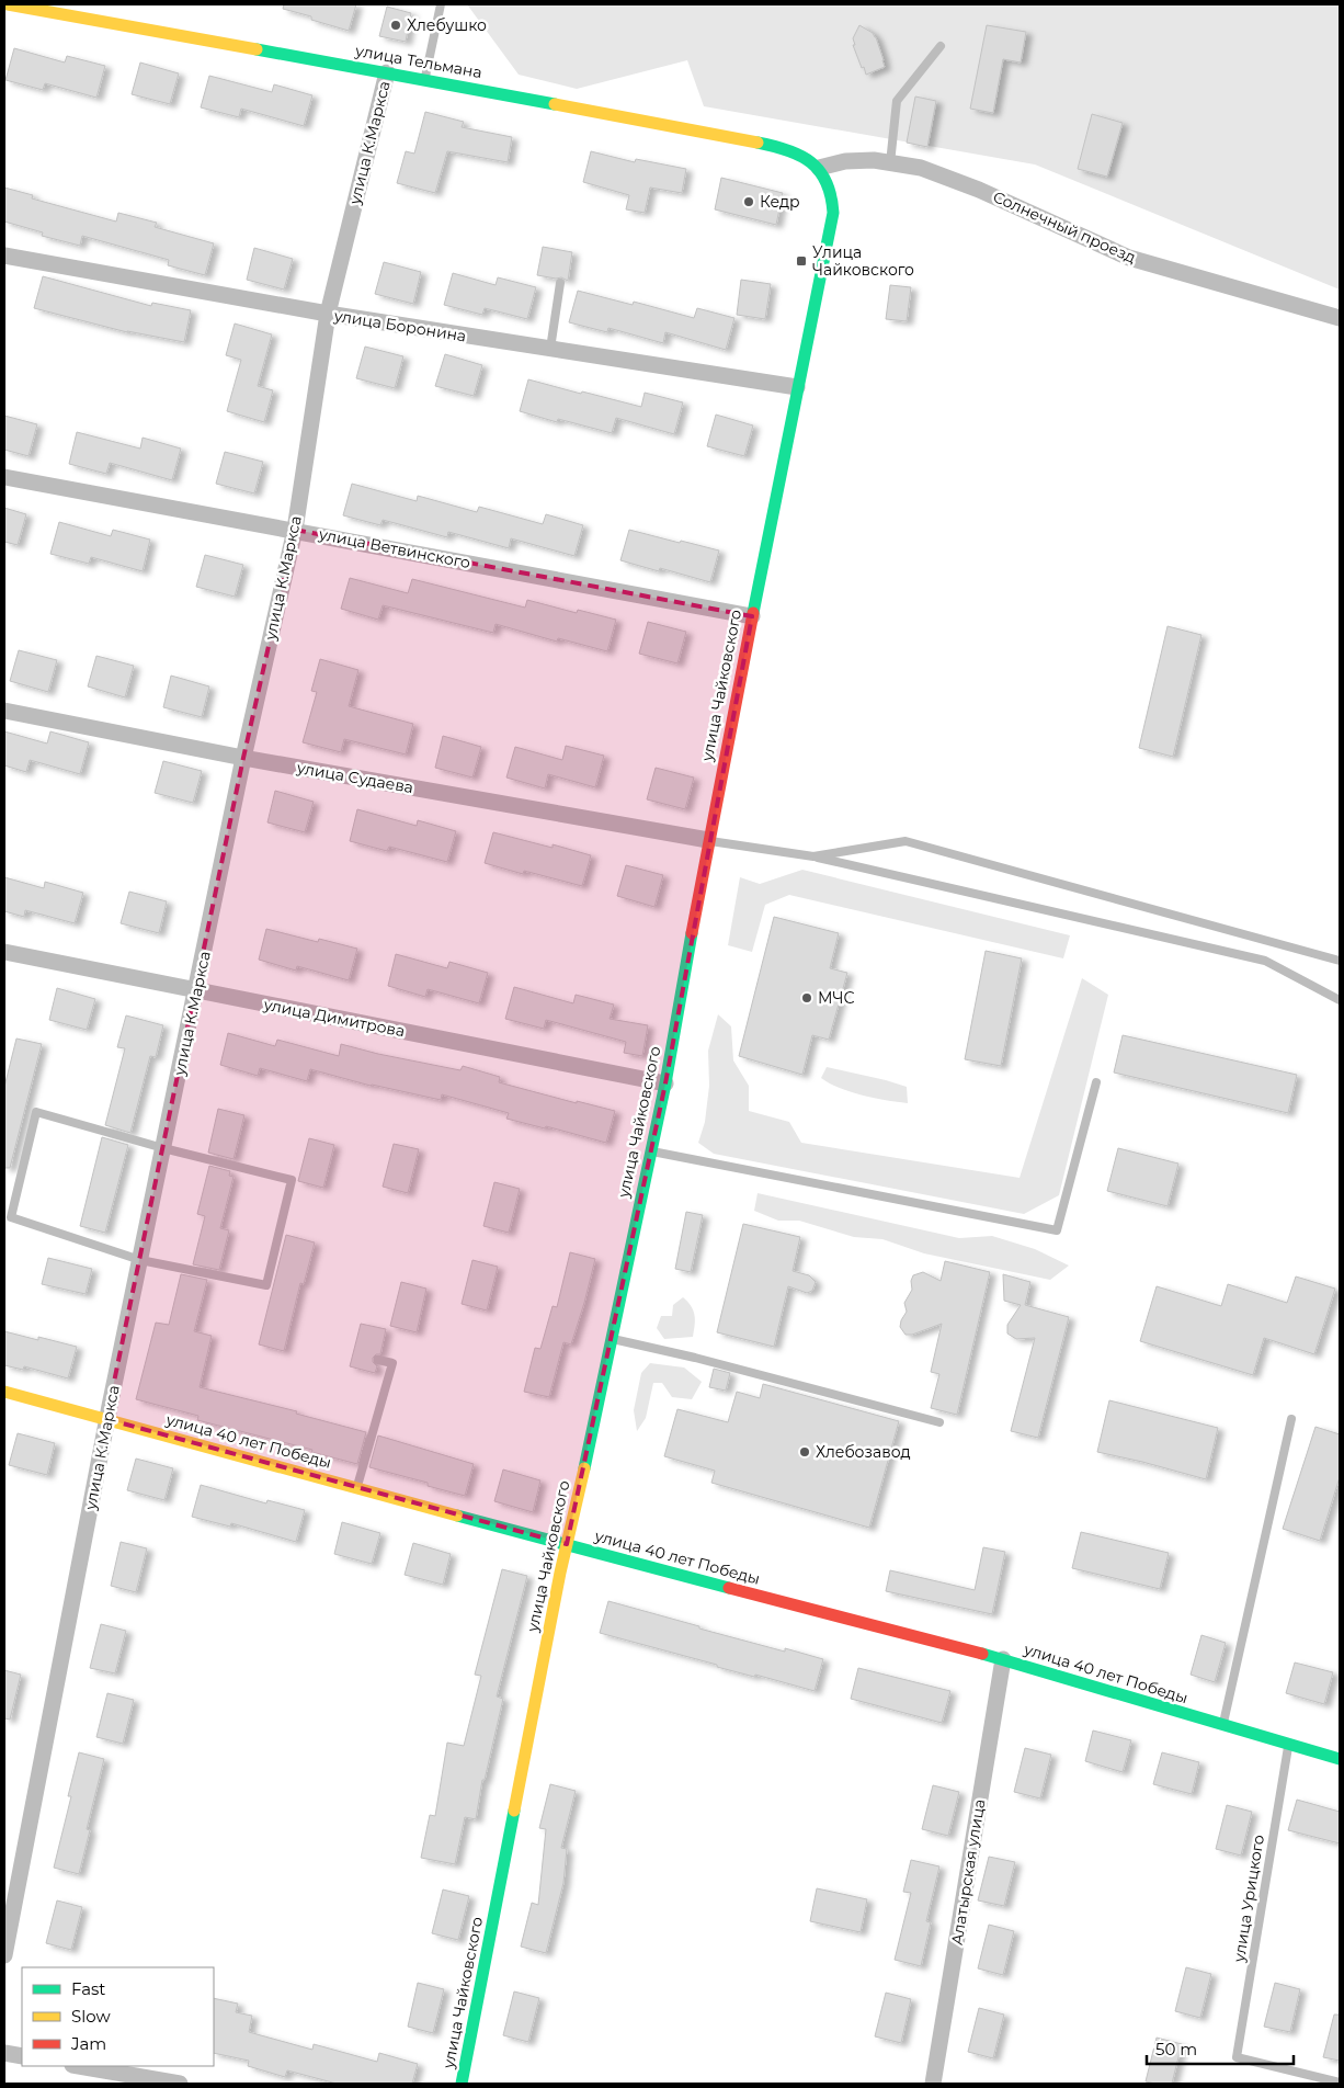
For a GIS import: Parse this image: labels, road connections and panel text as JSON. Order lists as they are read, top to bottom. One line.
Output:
{"streets":{"street":["улица Тельмана","улица К.Маркса","Солнечный проезд","улица Боронина","улица Ветвинского","улица Чайковского","улица Судаева","улица Димитрова","улица 40 лет Победы","Алатырская улица"],"lane":["улица Урицкого"]},"crossings":[["улица Тельмана","улица К.Маркса"],["улица Тельмана","Солнечный проезд"],["улица Тельмана","улица Чайковского"],["улица К.Маркса","улица Боронина"],["улица К.Маркса","улица Ветвинского"],["улица К.Маркса","улица Судаева"],["улица К.Маркса","улица Димитрова"],["улица К.Маркса","улица 40 лет Победы"],["Солнечный проезд","улица Чайковского"],["улица Боронина","улица Чайковского"],["улица Ветвинского","улица Чайковского"],["улица Чайковского","улица Судаева"],["улица Чайковского","улица Димитрова"],["улица Чайковского","улица 40 лет Победы"],["улица 40 лет Победы","Алатырская улица"],["улица 40 лет Победы","улица Урицкого"]],"places":{"other":["Хлебушко","Кедр","МЧС","Хлебозавод"],"transit":["Улица Чайковского"]},"legend":["Fast","Slow","Jam"],"scale_bar":"50 m"}
